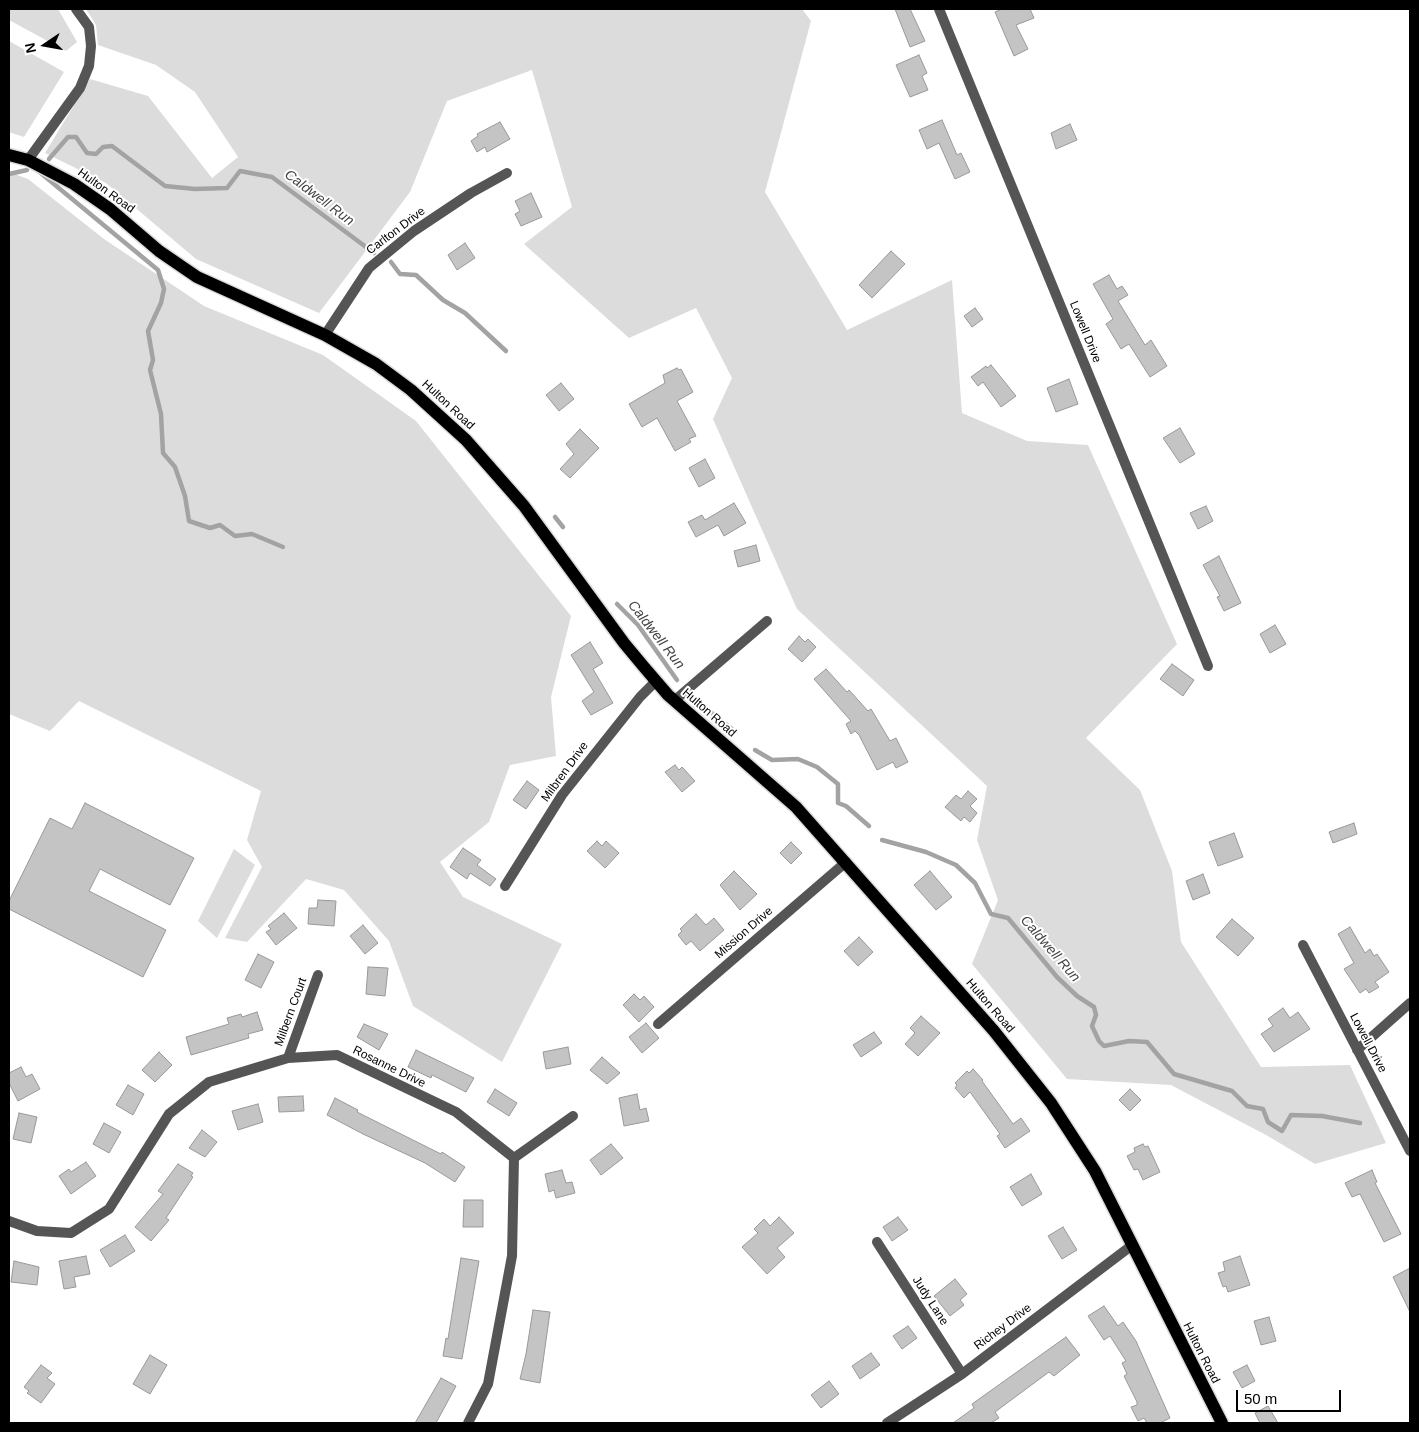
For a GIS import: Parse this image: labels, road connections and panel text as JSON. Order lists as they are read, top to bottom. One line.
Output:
{"streets":{"main road":["Hulton Road"],"street":["Carlton Drive","Lowell Drive","Milbren Drive","Mission Drive","Milbern Court","Rosanne Drive","Judy Lane","Richey Drive"]},"crossings":[["Hulton Road","Carlton Drive"],["Hulton Road","Milbren Drive"],["Hulton Road","Mission Drive"],["Hulton Road","Richey Drive"],["Milbern Court","Rosanne Drive"],["Judy Lane","Richey Drive"]],"water":["Caldwell Run"],"scale_bar":"50 m","north":"left"}
